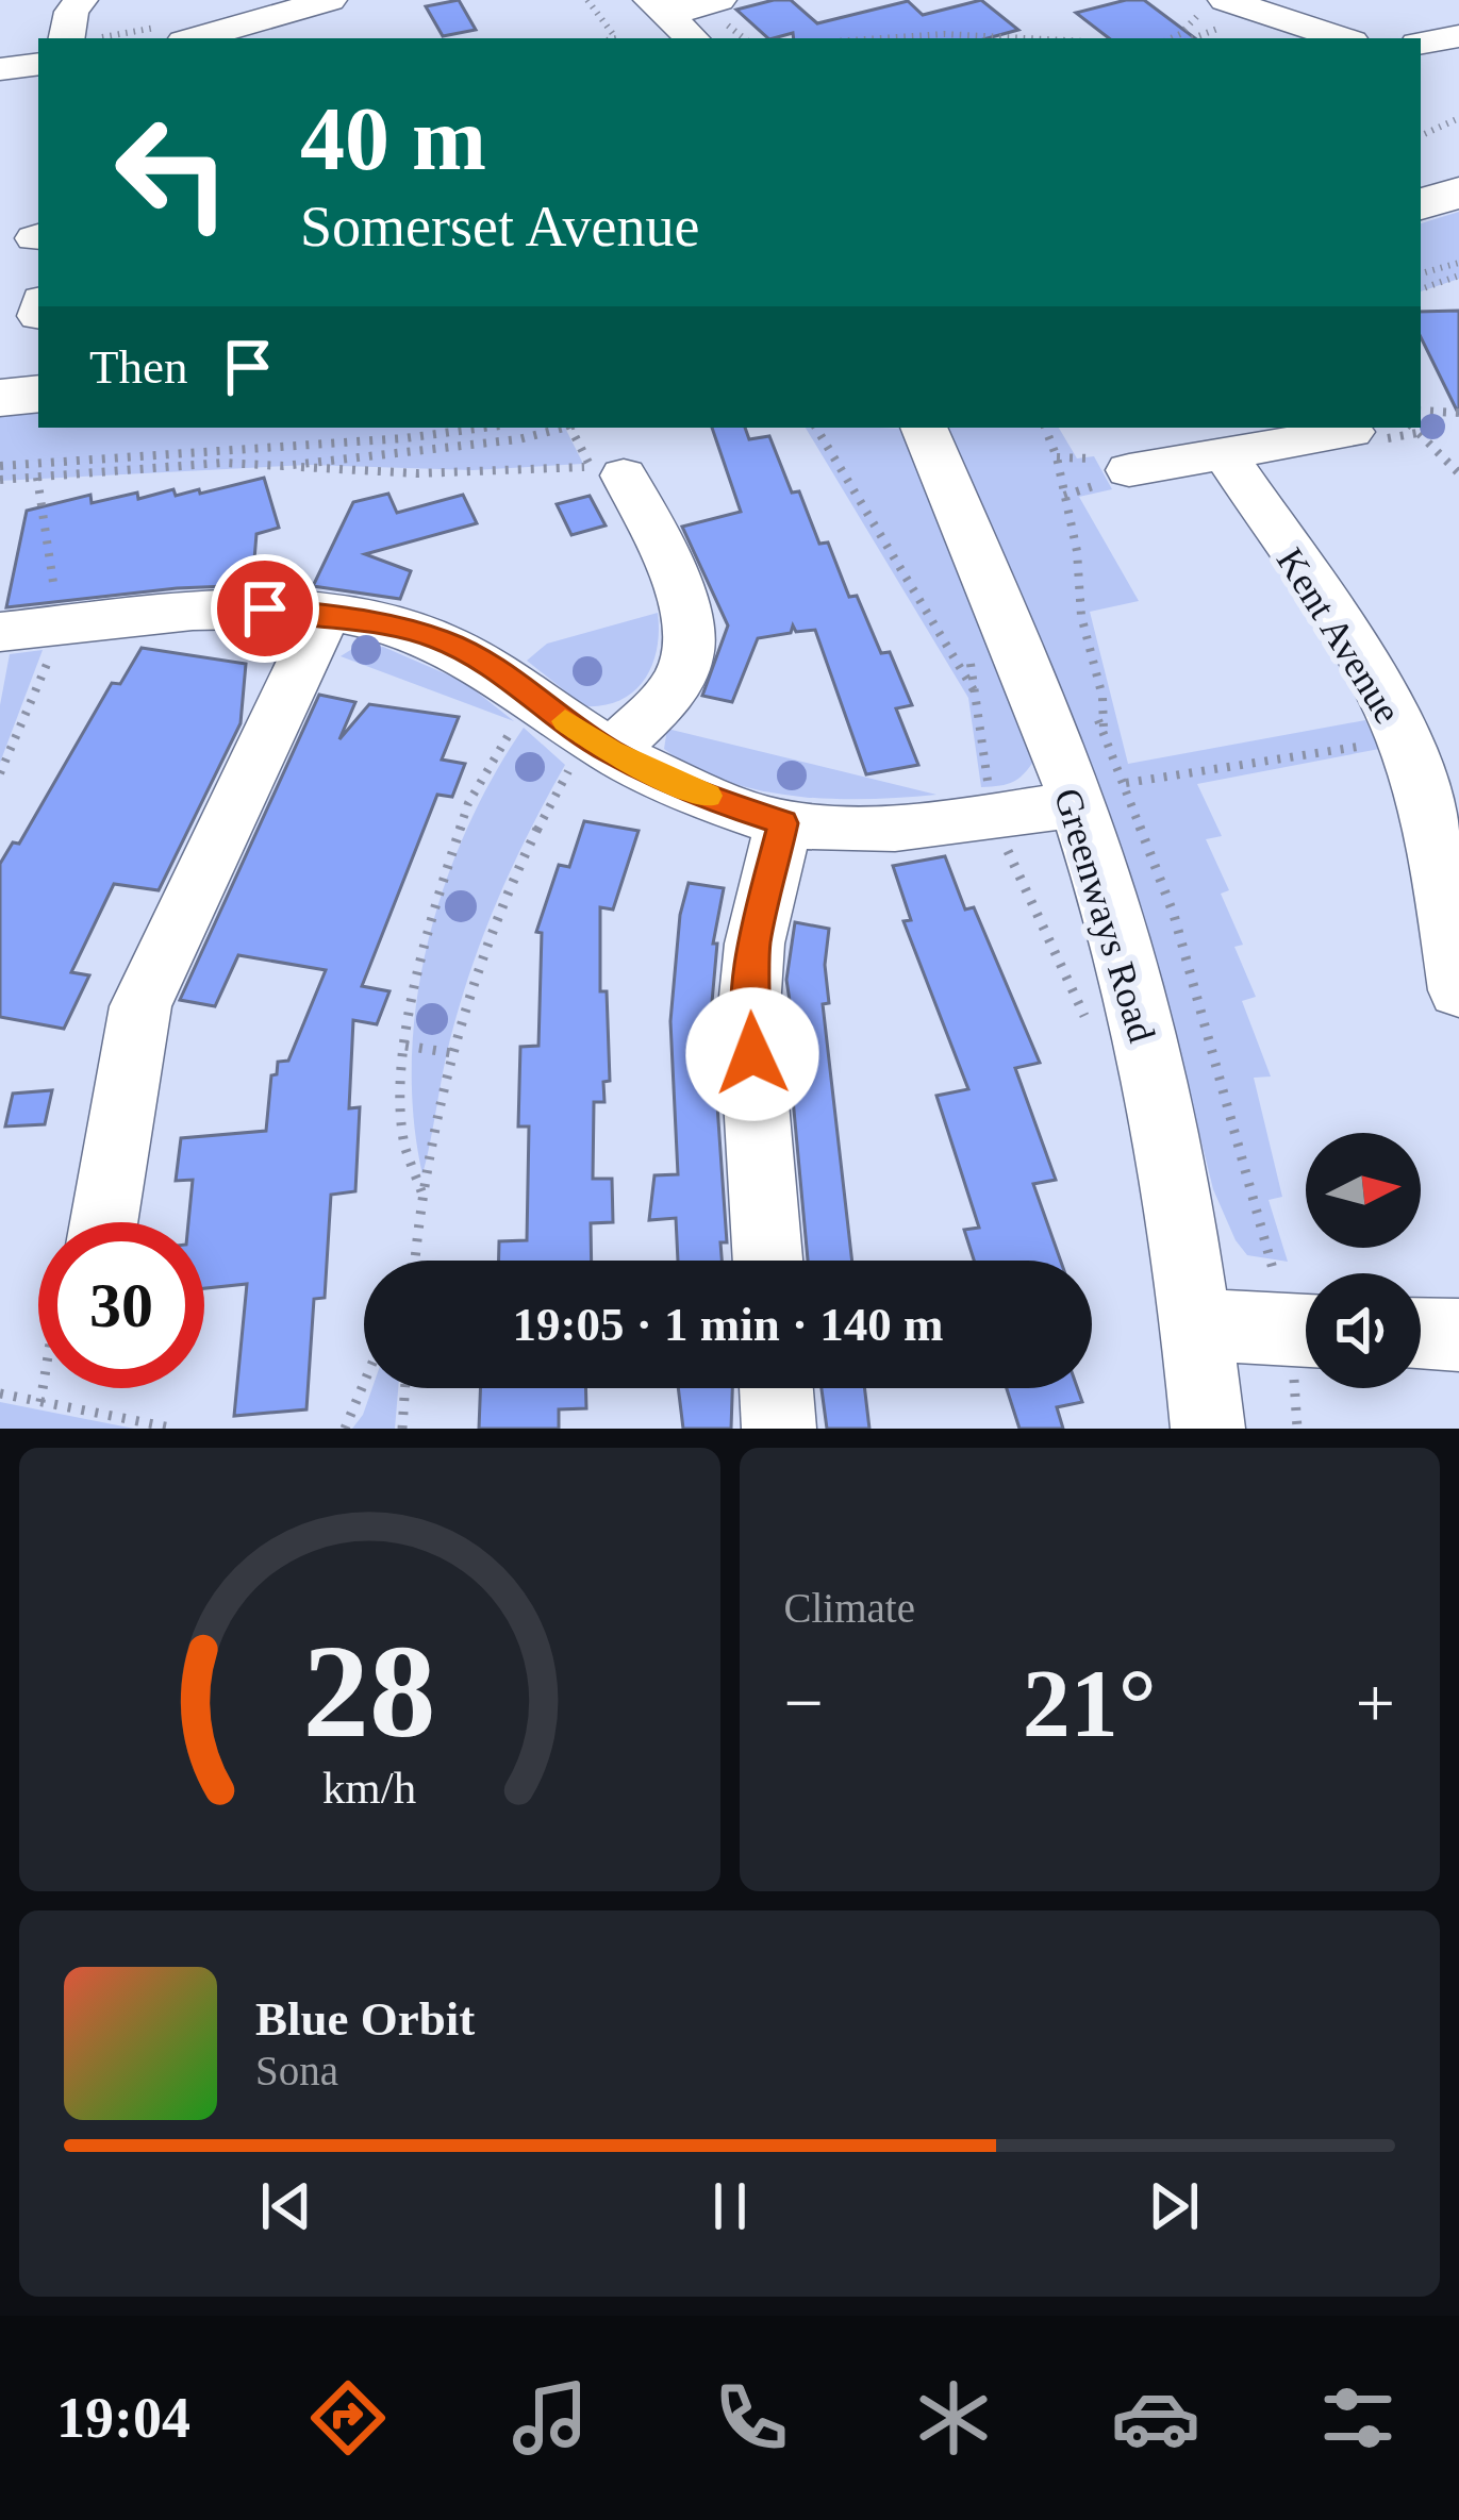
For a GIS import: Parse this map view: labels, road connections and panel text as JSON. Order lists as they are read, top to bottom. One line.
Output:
{"streets":{"street":["Kent Avenue","Greenways Road"]},"north":"right","page":{"turn":["40 m","Somerset Avenue"],"then":"Then","limit":"30","trip":"19:05 · 1 min · 140 m","tile":"Climate","heat":["−","21°","+"],"song":["Blue Orbit","Sona"],"tabs":"19:04","gauge":["28","km/h"]}}
